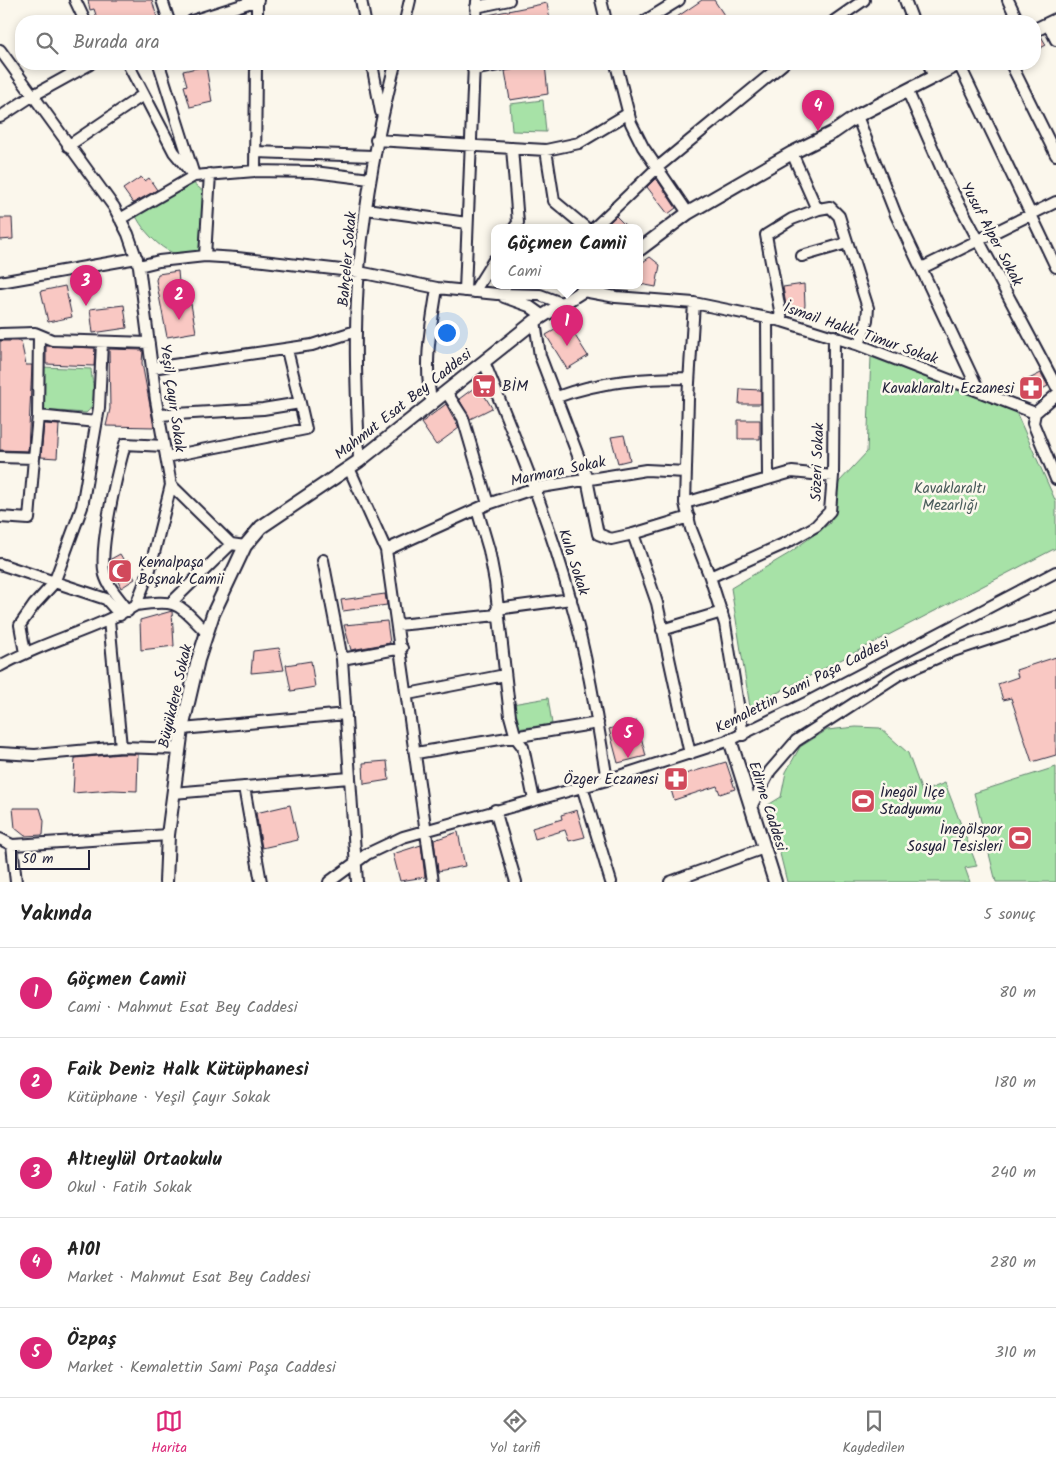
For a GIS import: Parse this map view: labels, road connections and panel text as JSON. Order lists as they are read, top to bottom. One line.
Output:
{"streets":{"street":["Yusuf Alper Sokak","Bahçeler Sokak","İsmail Hakkı Timur Sokak","Yeşil Çayır Sokak","Mahmut Esat Bey Caddesi","Sözeri Sokak","Marmara Sokak","Kula Sokak","Kemalettin Sami Paşa Caddesi","Büyükdere Sokak","Edirne Caddesi"]},"crossings":[["Bahçeler Sokak","Mahmut Esat Bey Caddesi"],["İsmail Hakkı Timur Sokak","Sözeri Sokak"],["Mahmut Esat Bey Caddesi","Kula Sokak"],["Mahmut Esat Bey Caddesi","Büyükdere Sokak"],["Marmara Sokak","Kula Sokak"],["Kula Sokak","Kemalettin Sami Paşa Caddesi"],["Kemalettin Sami Paşa Caddesi","Edirne Caddesi"]],"parks":["Kavaklaraltı Mezarlığı"],"places":{"supermarket":["BİM"],"pharmacy":["Kavaklaraltı Eczanesi","Özger Eczanesi"],"mosque":["Kemalpaşa Boşnak Camii"],"sports":["İnegöl İlçe Stadyumu","İnegölspor Sosyal Tesisleri"]},"scale_bar":"50 m","page":{"search":"Burada ara","pins":["4","3","2","1","5"],"popup":["Göçmen Camii","Cami"],"scale":"50 m","heading":["Yakında","5 sonuç"],"list":[{"mark":"1","name":"Göçmen Camii","note":"Cami · Mahmut Esat Bey Caddesi","value":"80 m"},{"mark":"2","name":"Faik Deniz Halk Kütüphanesi","note":"Kütüphane · Yeşil Çayır Sokak","value":"180 m"},{"mark":"3","name":"Altıeylül Ortaokulu","note":"Okul · Fatih Sokak","value":"240 m"},{"mark":"4","name":"A101","note":"Market · Mahmut Esat Bey Caddesi","value":"280 m"},{"mark":"5","name":"Özpaş","note":"Market · Kemalettin Sami Paşa Caddesi","value":"310 m"}],"nav":["Harita","Yol tarifi","Kaydedilen"]}}
